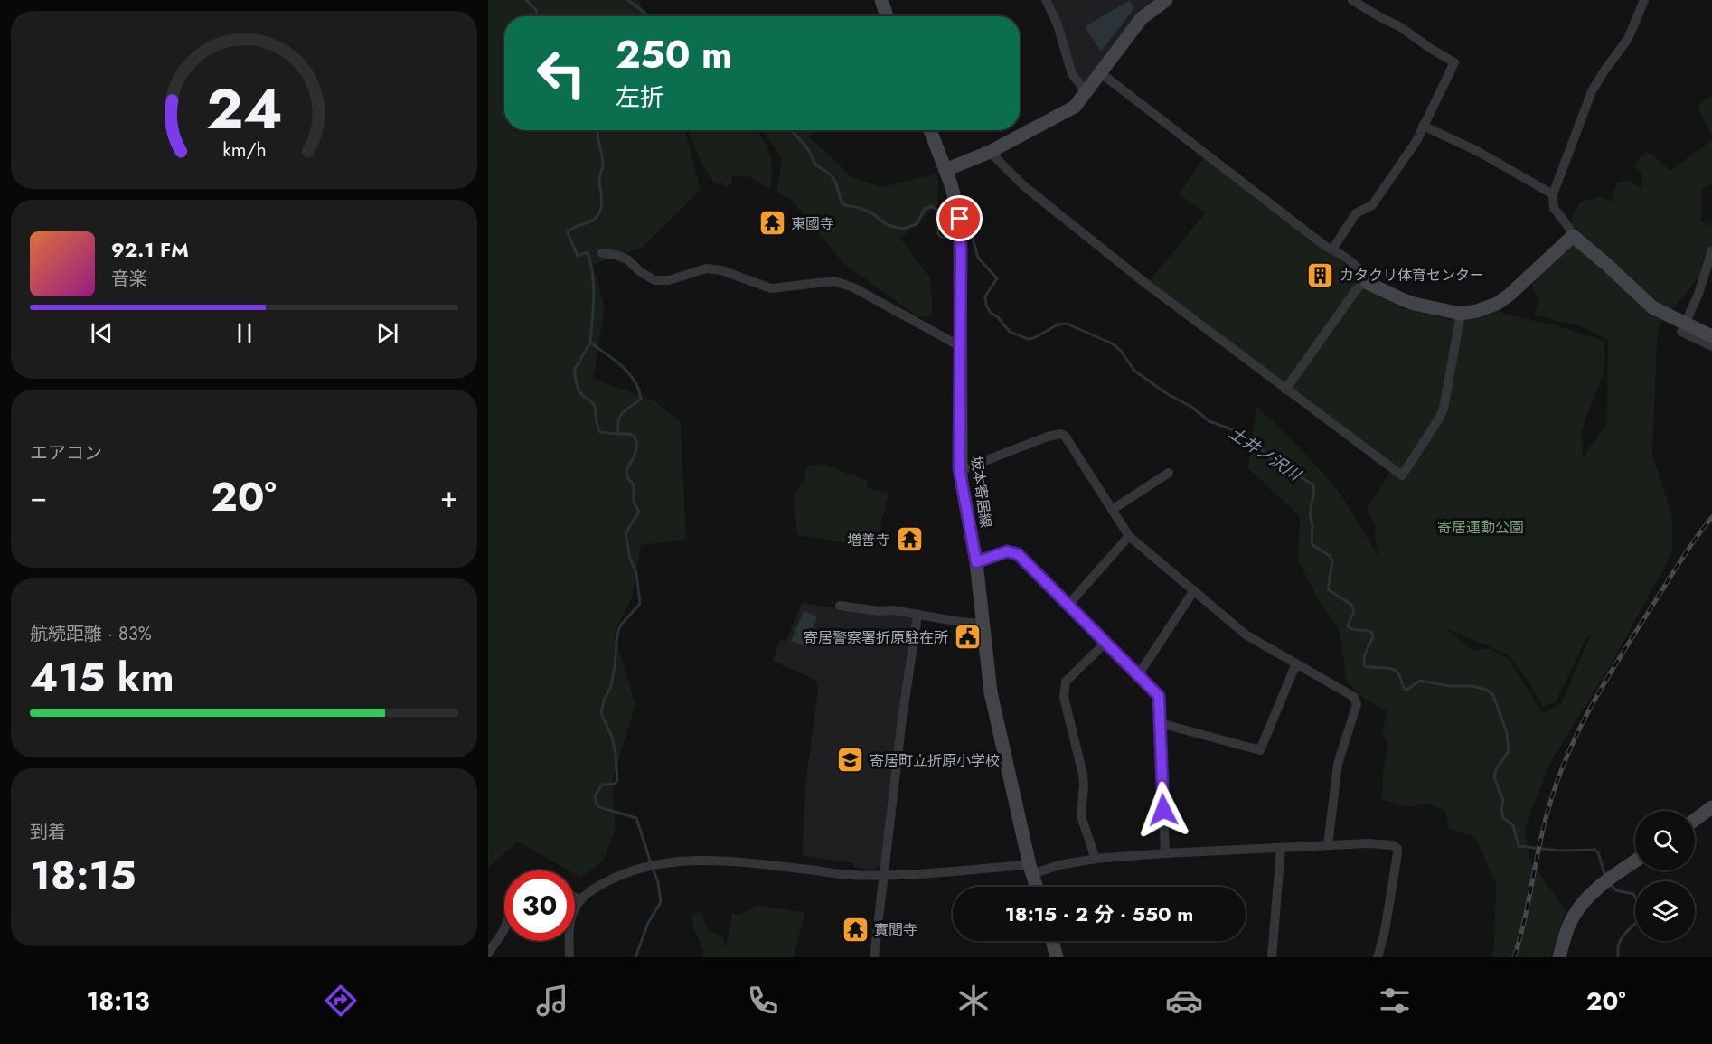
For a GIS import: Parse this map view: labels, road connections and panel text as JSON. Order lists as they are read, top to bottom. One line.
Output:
{"streets":{"street":["坂本寄居線"]},"water":["土井ノ沢川"],"parks":["寄居運動公園"],"places":{"temple":["東國寺","増善寺","實聞寺"],"building":["カタクリ体育センター"],"public building":["寄居警察署折原駐在所"],"school or university":["寄居町立折原小学校"]},"page":{"turn":["250 m","左折"],"song":["92.1 FM","音楽"],"tile":["エアコン",["航続距離 · 83%","415 km"],["到着","18:15"]],"heat":["−","20°","+"],"limit":"30","trip":"18:15 · 2 分 · 550 m","tabs":["18:13","20°"],"gauge":["24","km/h"]}}
